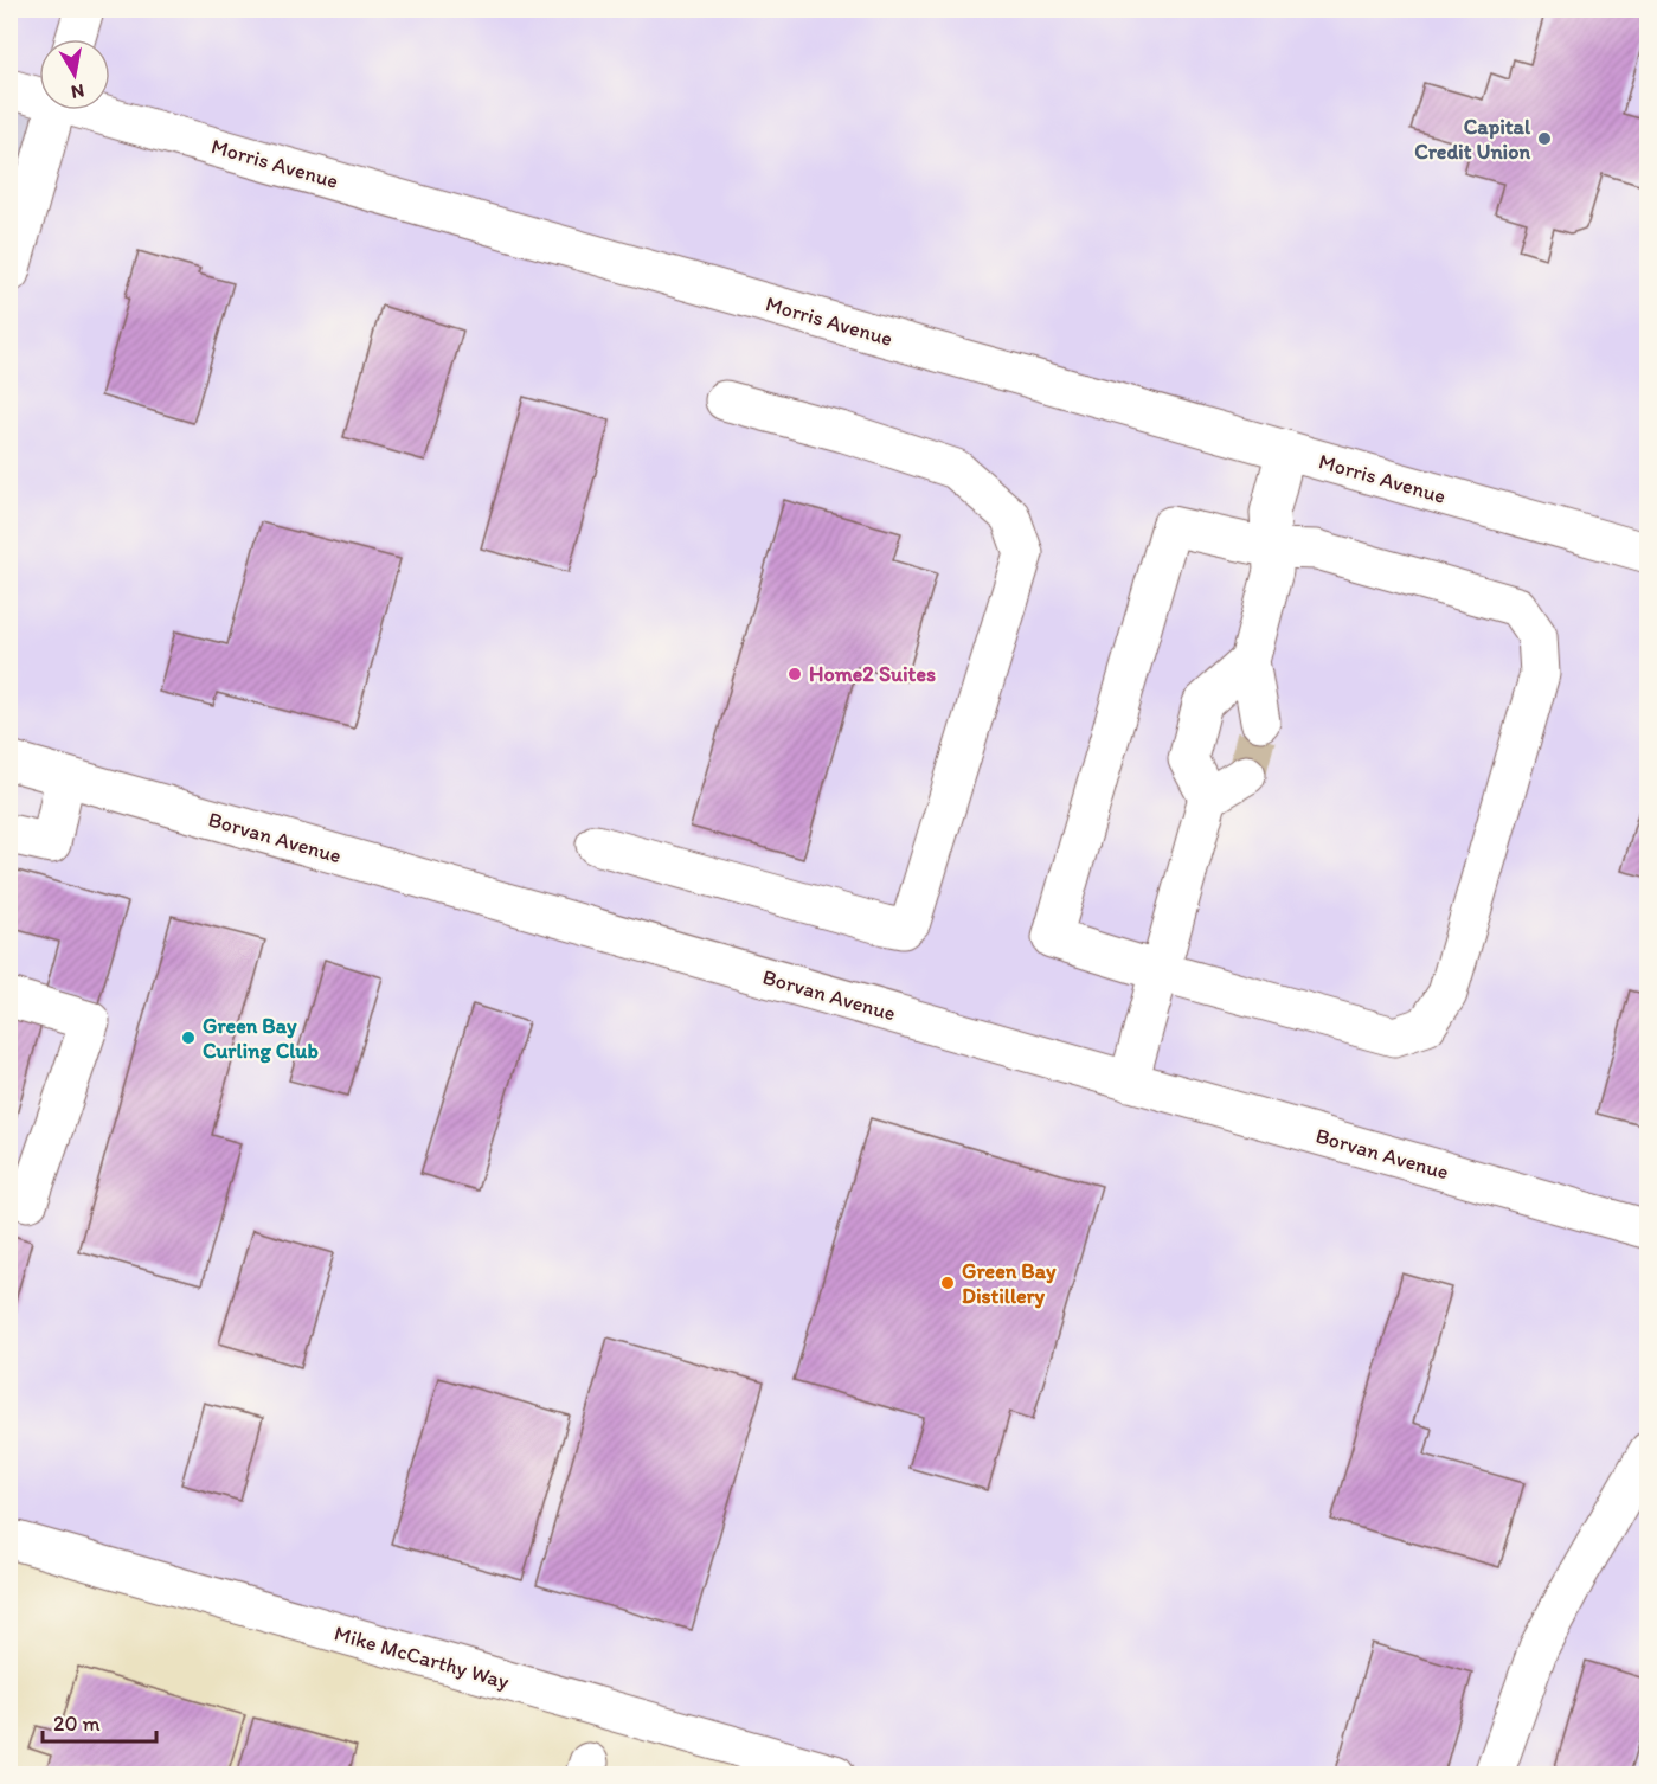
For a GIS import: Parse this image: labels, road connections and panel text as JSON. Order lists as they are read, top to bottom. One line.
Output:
{"streets":{"street":["Morris Avenue","Borvan Avenue","Mike McCarthy Way"]},"places":["Capital Credit Union","Home2 Suites","Green Bay Curling Club","Green Bay Distillery"],"scale_bar":"20 m","north":"bottom"}
